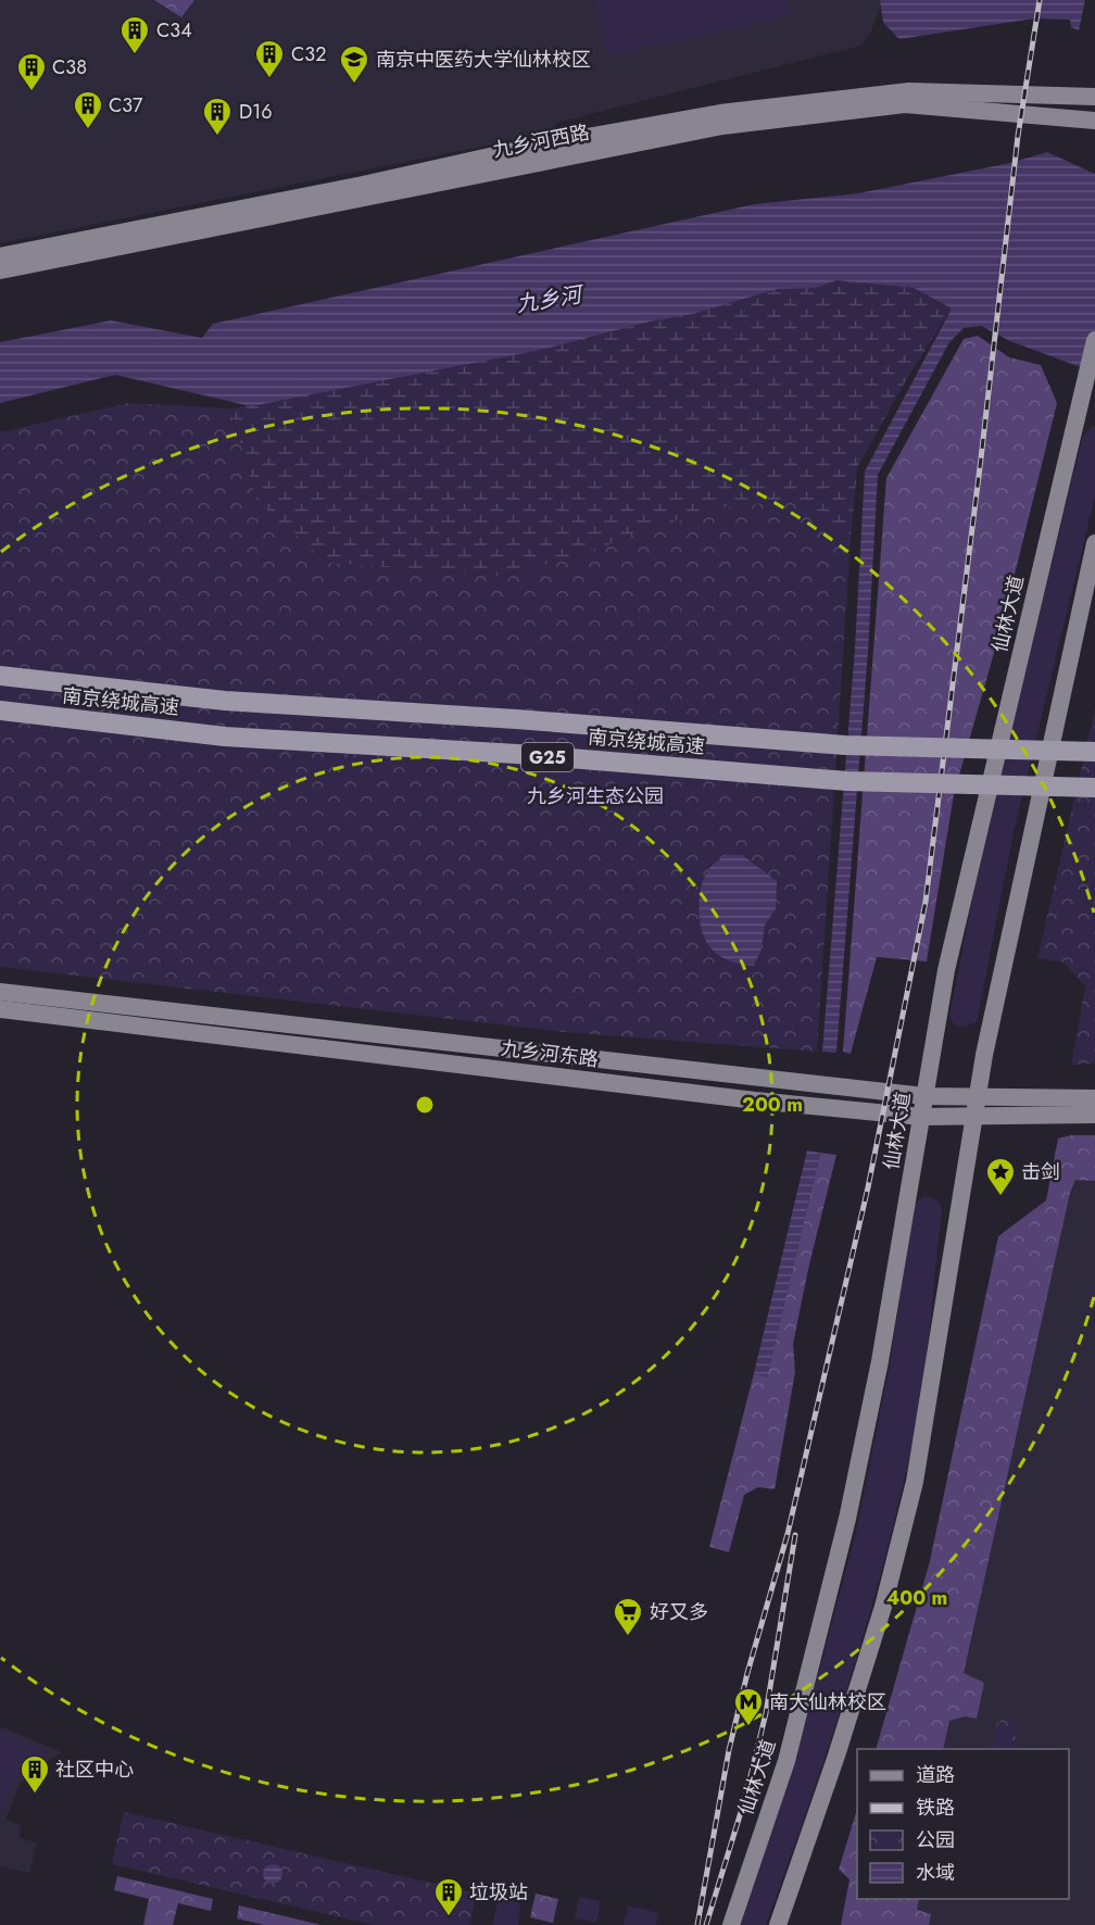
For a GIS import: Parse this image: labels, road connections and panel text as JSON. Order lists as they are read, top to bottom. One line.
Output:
{"streets":{"highway":["南京绕城高速","G25"],"main road":["九乡河西路","仙林大道","九乡河东路"]},"crossings":[["仙林大道","九乡河东路"]],"water":["九乡河"],"parks":["九乡河生态公园"],"places":{"building":["C34","C32","C38","C37","D16","社区中心","垃圾站"],"school or university":["南京中医药大学仙林校区"],"place":["击剑"],"supermarket":["好又多"],"metro station":["南大仙林校区"]},"legend":["道路","铁路","公园","水域"],"rings":["200 m","400 m"]}
